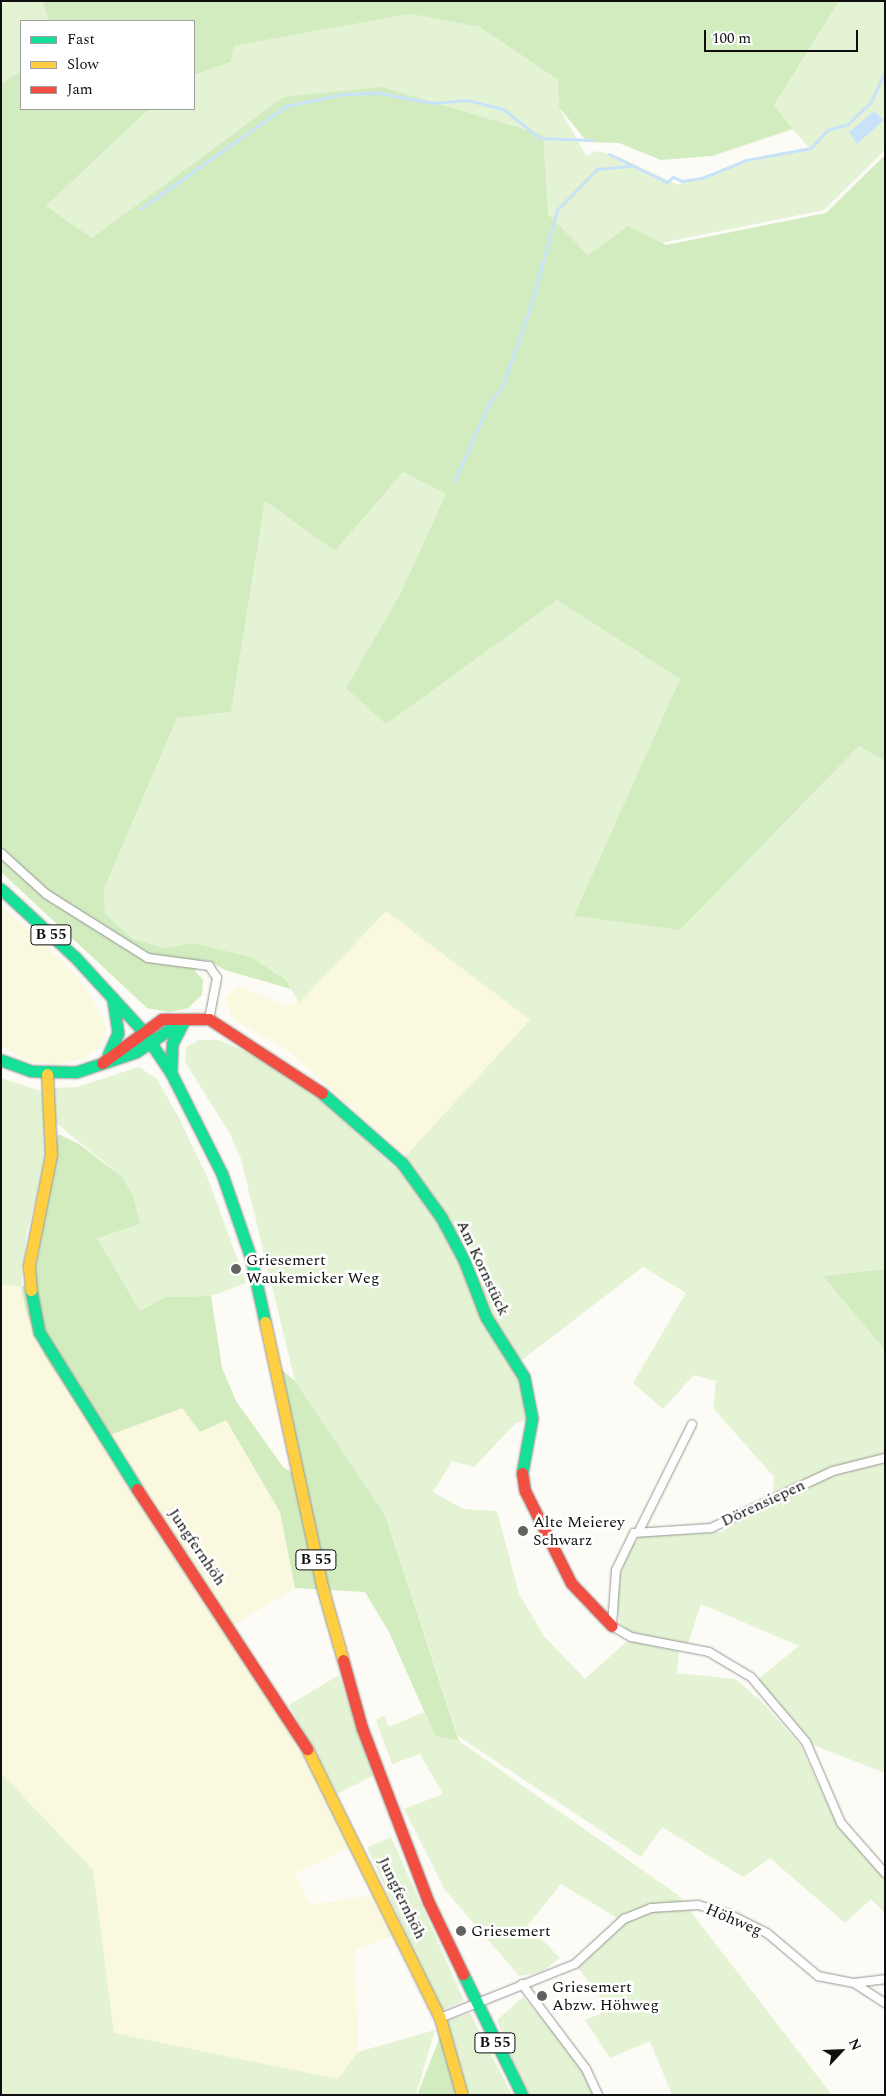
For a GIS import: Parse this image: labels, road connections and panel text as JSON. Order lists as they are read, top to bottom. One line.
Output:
{"streets":{"street":["B 55","Am Kornstück","Dörensiepen","Jungfernhöh","Höhweg"]},"crossings":[["B 55","Höhweg"],["Jungfernhöh","Höhweg"]],"places":["Griesemert Waukemicker Weg","Alte Meierey Schwarz","Griesemert","Griesemert Abzw. Höhweg"],"legend":["Fast","Slow","Jam"],"scale_bar":"100 m","north":"top right"}
